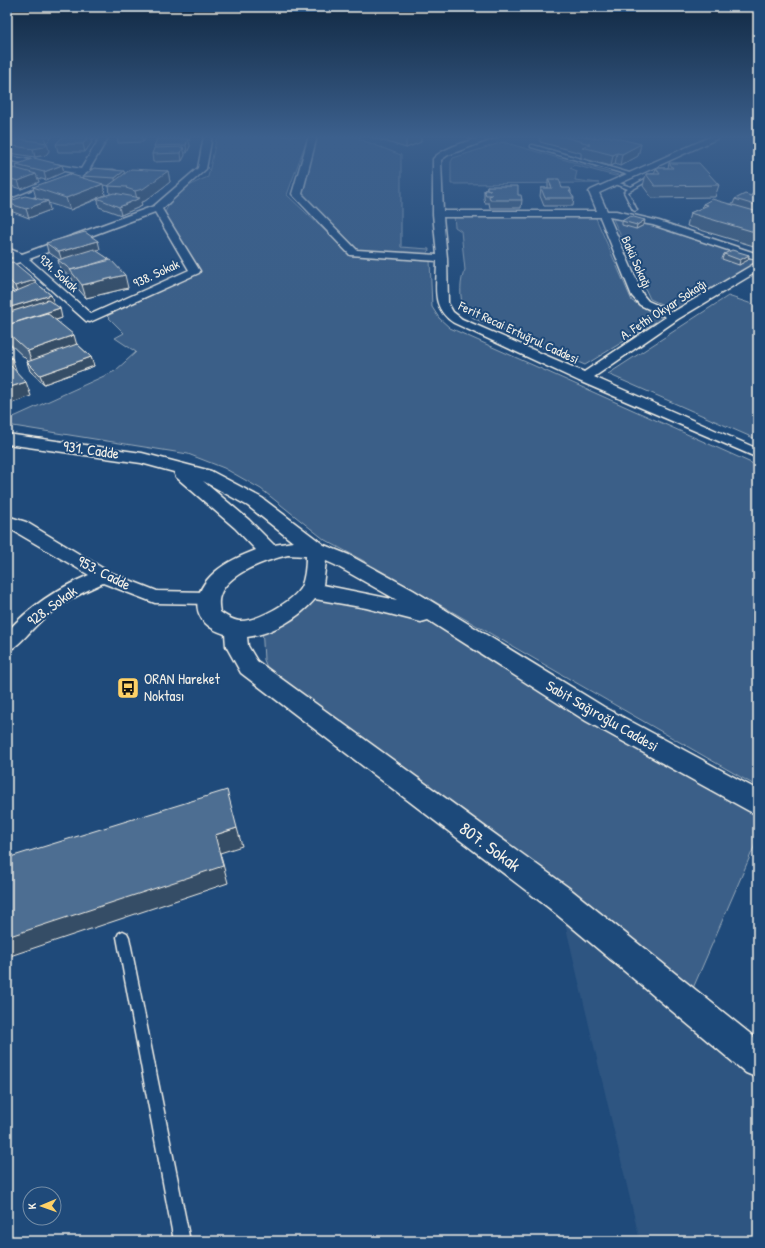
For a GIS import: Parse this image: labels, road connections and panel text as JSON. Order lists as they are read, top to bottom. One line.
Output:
{"streets":{"main road":["931. Cadde","Sabit Sağıroğlu Caddesi","807. Sokak"],"street":["Bakü Sokağı","934. Sokak","938. Sokak","A. Fethi Okyar Sokağı","Ferit Recai Ertuğrul Caddesi","953. Cadde","928. Sokak"]},"crossings":[["Bakü Sokağı","A. Fethi Okyar Sokağı"],["934. Sokak","938. Sokak"],["A. Fethi Okyar Sokağı","Ferit Recai Ertuğrul Caddesi"],["931. Cadde","Sabit Sağıroğlu Caddesi"],["953. Cadde","928. Sokak"]],"places":{"bus stop":["ORAN Hareket Noktası"]},"north":"left"}
